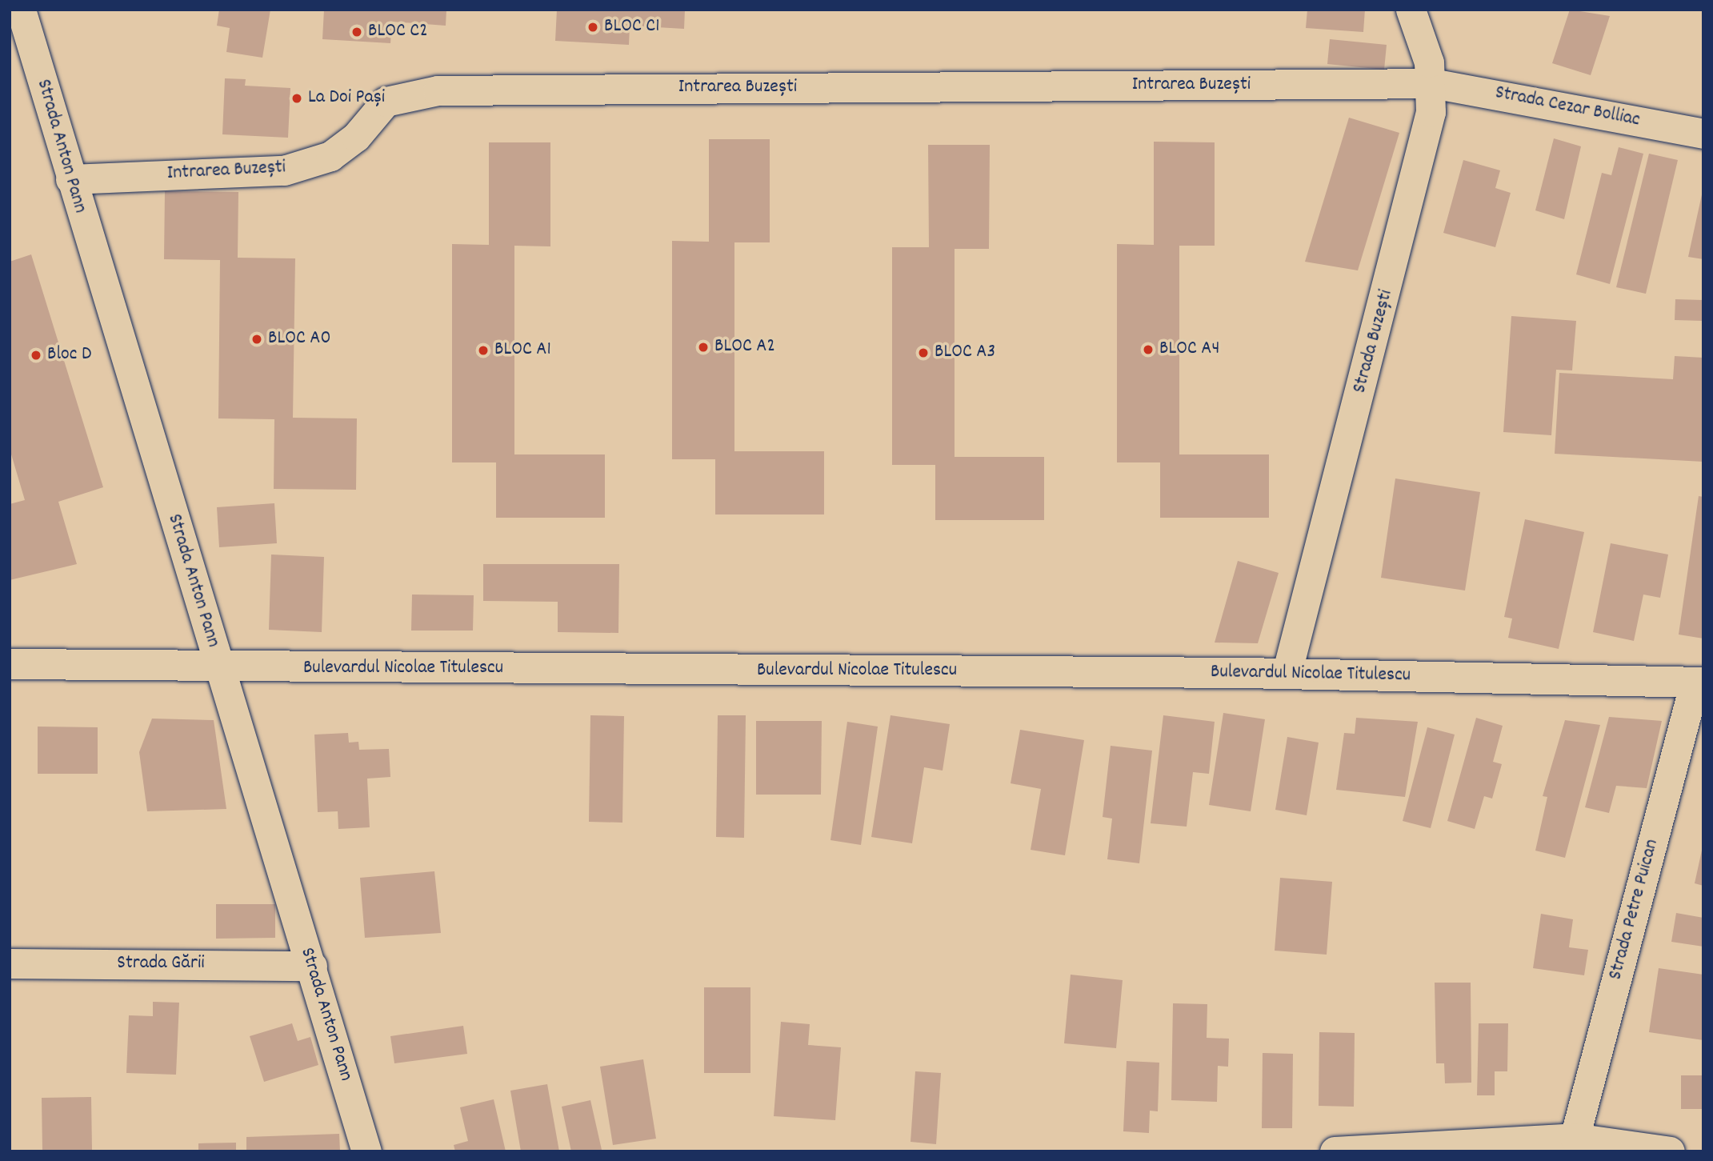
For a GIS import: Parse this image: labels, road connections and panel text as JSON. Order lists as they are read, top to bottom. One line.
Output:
{"streets":{"street":["Intrarea Buzești","Strada Cezar Bolliac","Strada Anton Pann","Strada Buzești","Bulevardul Nicolae Titulescu","Strada Petre Puican","Strada Gării"]},"crossings":[["Intrarea Buzești","Strada Cezar Bolliac"],["Intrarea Buzești","Strada Anton Pann"],["Intrarea Buzești","Strada Buzești"],["Strada Cezar Bolliac","Strada Buzești"],["Strada Anton Pann","Bulevardul Nicolae Titulescu"],["Strada Anton Pann","Strada Gării"],["Strada Buzești","Bulevardul Nicolae Titulescu"],["Bulevardul Nicolae Titulescu","Strada Petre Puican"]],"places":["BLOC C1","BLOC C2","La Doi Pași","BLOC A0","BLOC A2","BLOC A4","BLOC A1","BLOC A3","Bloc D"]}
